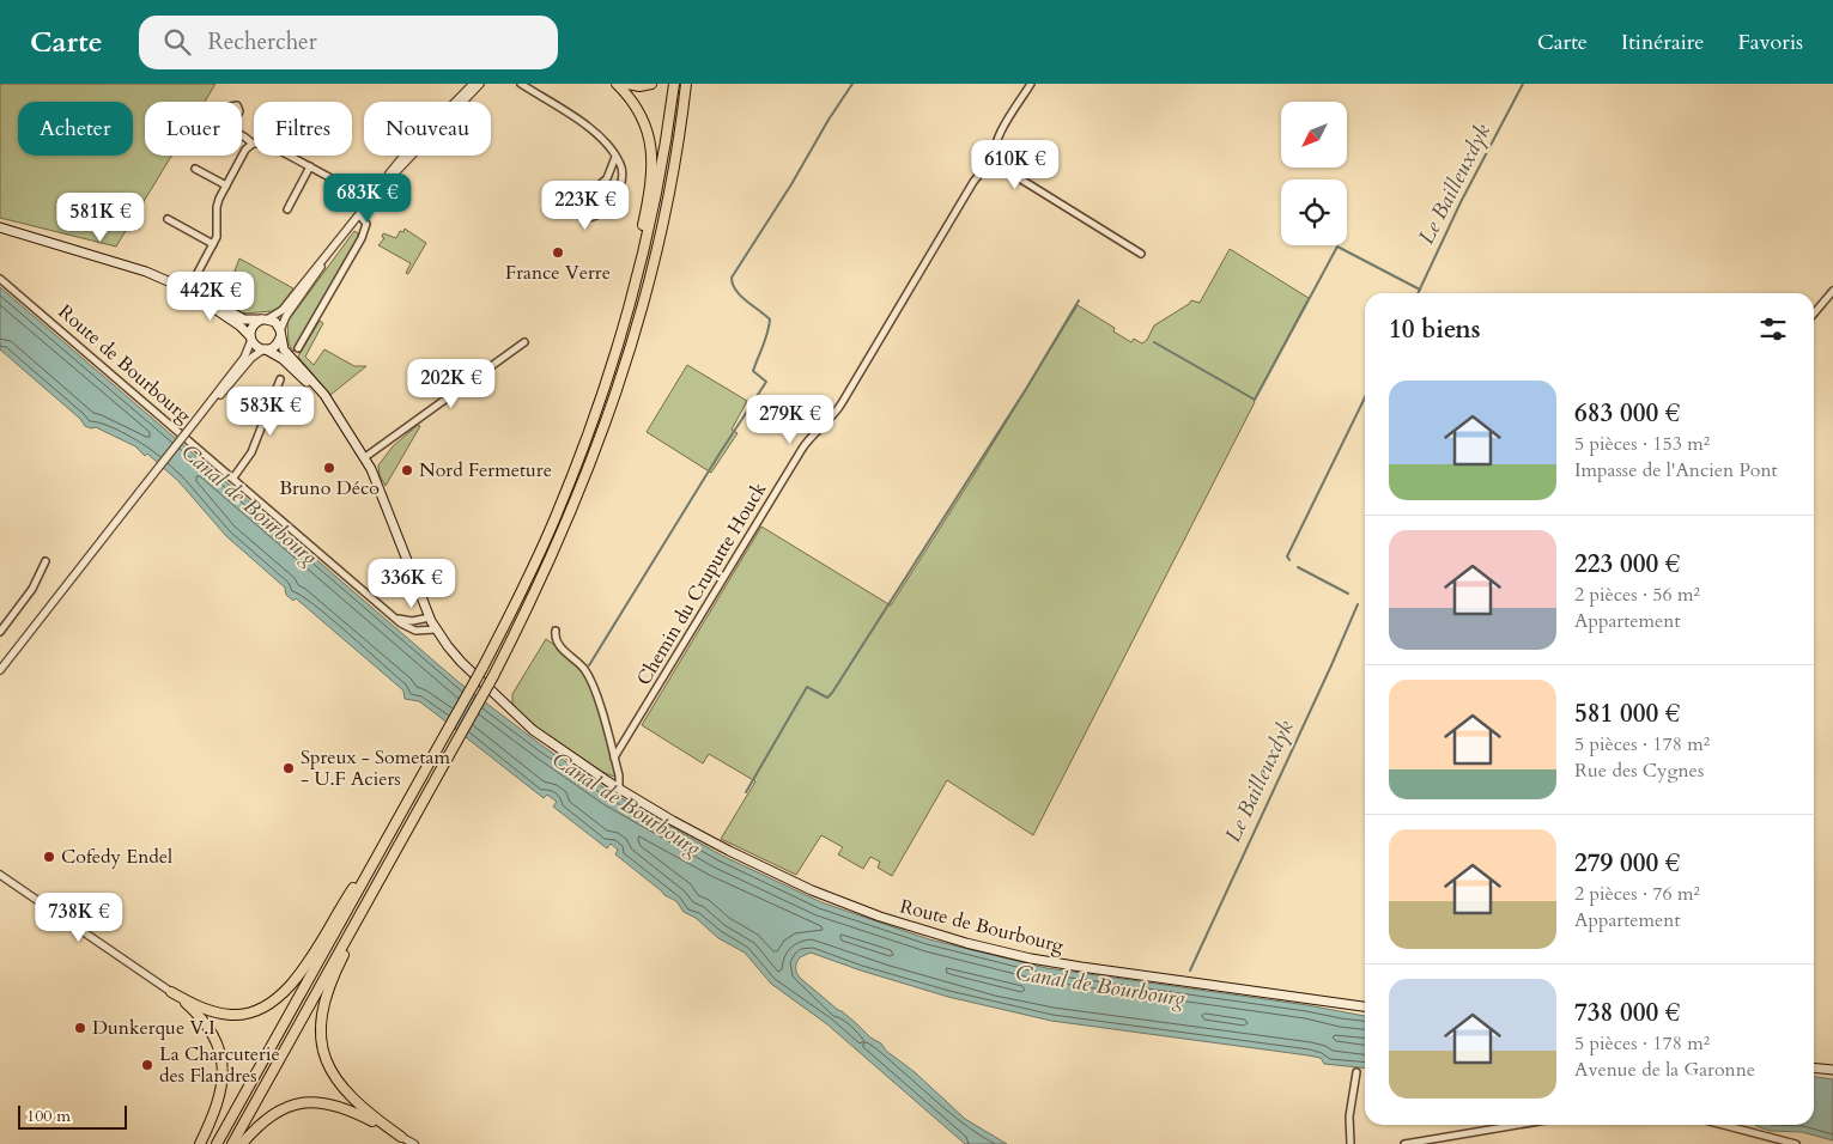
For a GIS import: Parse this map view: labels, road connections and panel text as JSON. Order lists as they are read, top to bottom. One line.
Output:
{"streets":{"main road":["Route de Bourbourg"],"street":["Chemin du Cruputte Houck"]},"water":["Le Bailleuxdyk","Canal de Bourbourg"],"places":["France Verre","Bruno Déco","Nord Fermeture","Spreux - Sometam - U.F Aciers","Cofedy Endel","Dunkerque V.I","La Charcuterie des Flandres"],"scale_bar":"100 m","north":"bottom left","page":{"header":"Carte","search":"Rechercher","nav":["Carte","Itinéraire","Favoris"],"chip":["Acheter","Louer","Filtres","Nouveau"],"price":["610K €","683K €","223K €","581K €","442K €","202K €","583K €","279K €","336K €","738K €"],"heading":"10 biens","list":[{"name":"683 000 €","note":"5 pièces · 153 m² · Impasse de l'Ancien Pont"},{"name":"223 000 €","note":"2 pièces · 56 m² · Appartement"},{"name":"581 000 €","note":"5 pièces · 178 m² · Rue des Cygnes"},{"name":"279 000 €","note":"2 pièces · 76 m² · Appartement"},{"name":"738 000 €","note":"5 pièces · 178 m² · Avenue de la Garonne"}],"scale":"100 m"}}
